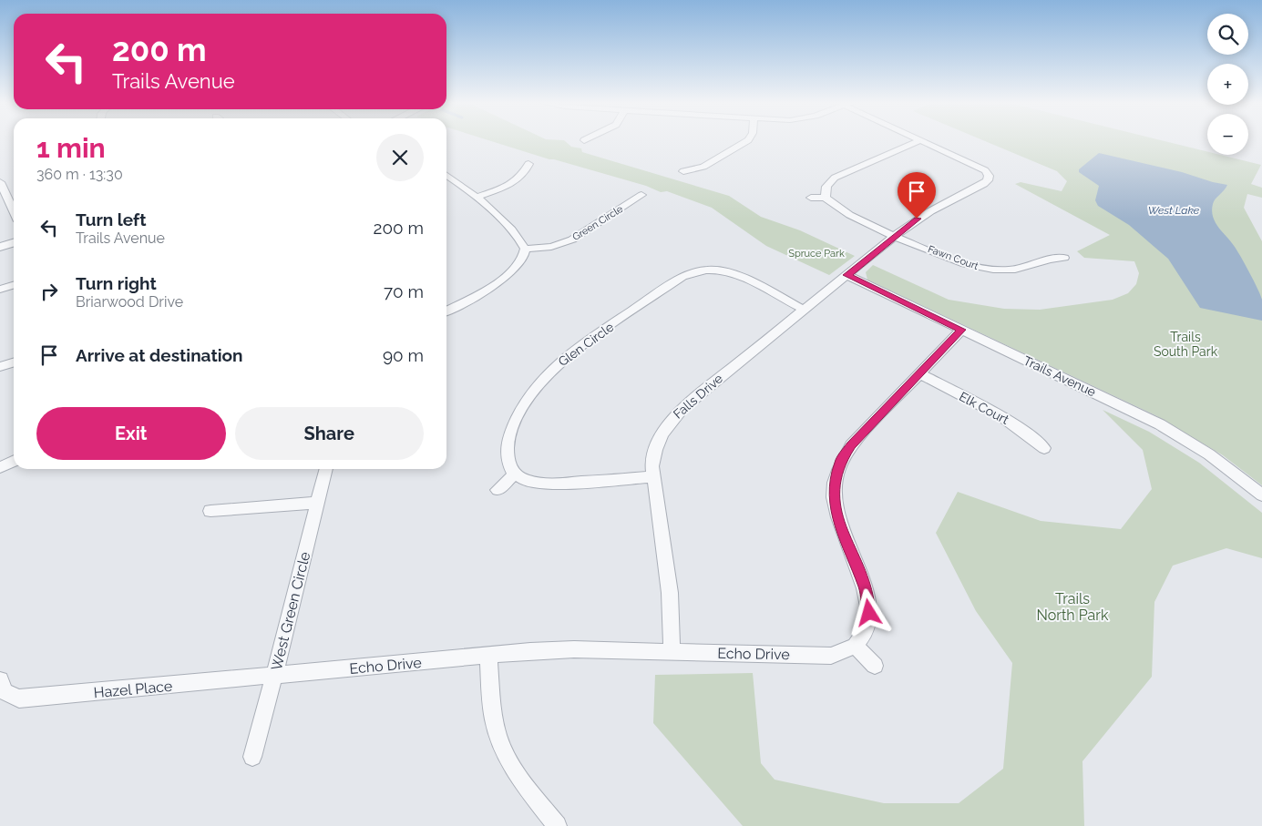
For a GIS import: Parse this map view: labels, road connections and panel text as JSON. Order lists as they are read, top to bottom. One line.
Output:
{"streets":{"street":["Green Circle","Fawn Court","Glen Circle","Trails Avenue","Falls Drive","Elk Court","West Green Circle","Echo Drive","Hazel Place"]},"crossings":[["Fawn Court","Falls Drive"],["Glen Circle","Falls Drive"],["Trails Avenue","Falls Drive"],["Falls Drive","Echo Drive"],["West Green Circle","Echo Drive"],["West Green Circle","Hazel Place"],["Echo Drive","Hazel Place"]],"water":["West Lake"],"parks":["Spruce Park","Trails South Park","Trails North Park"],"page":{"map_buttons":["+","−"],"turn":["200 m","Trails Avenue"],"heading":["1 min","360 m · 13:30"],"list":[{"name":"Turn left","note":"Trails Avenue","value":"200 m"},{"name":"Turn right","note":"Briarwood Drive","value":"70 m"},{"name":"Arrive at destination","value":"90 m"}],"buttons":["Exit","Share"]}}
